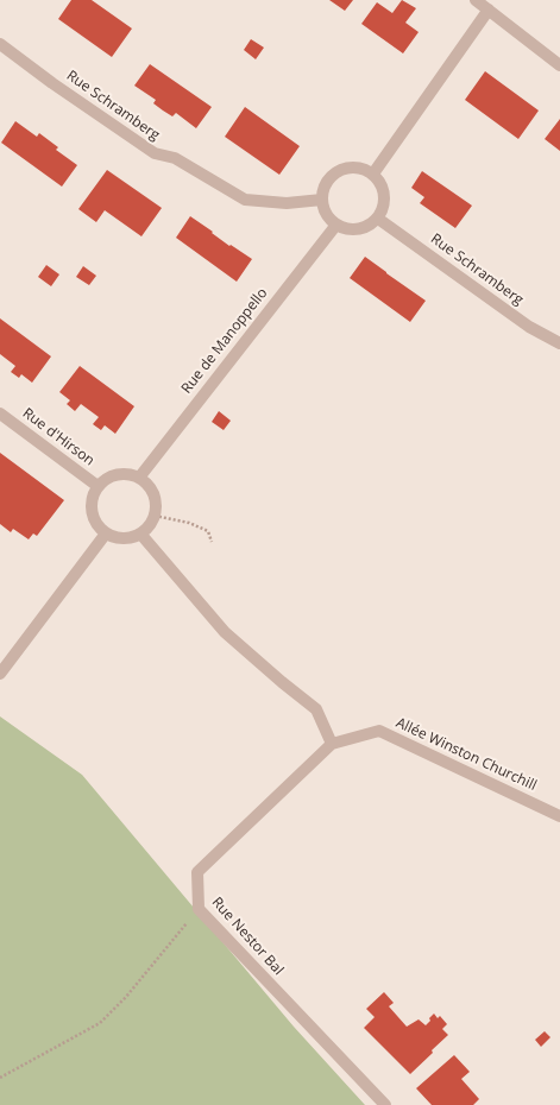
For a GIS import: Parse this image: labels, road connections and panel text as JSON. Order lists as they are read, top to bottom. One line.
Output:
{"streets":{"street":["Rue Schramberg","Rue de Manoppello","Rue d'Hirson","Allée Winston Churchill","Rue Nestor Bal"]},"crossings":[["Rue Schramberg","Rue de Manoppello"],["Rue de Manoppello","Rue d'Hirson"],["Allée Winston Churchill","Rue Nestor Bal"]]}
